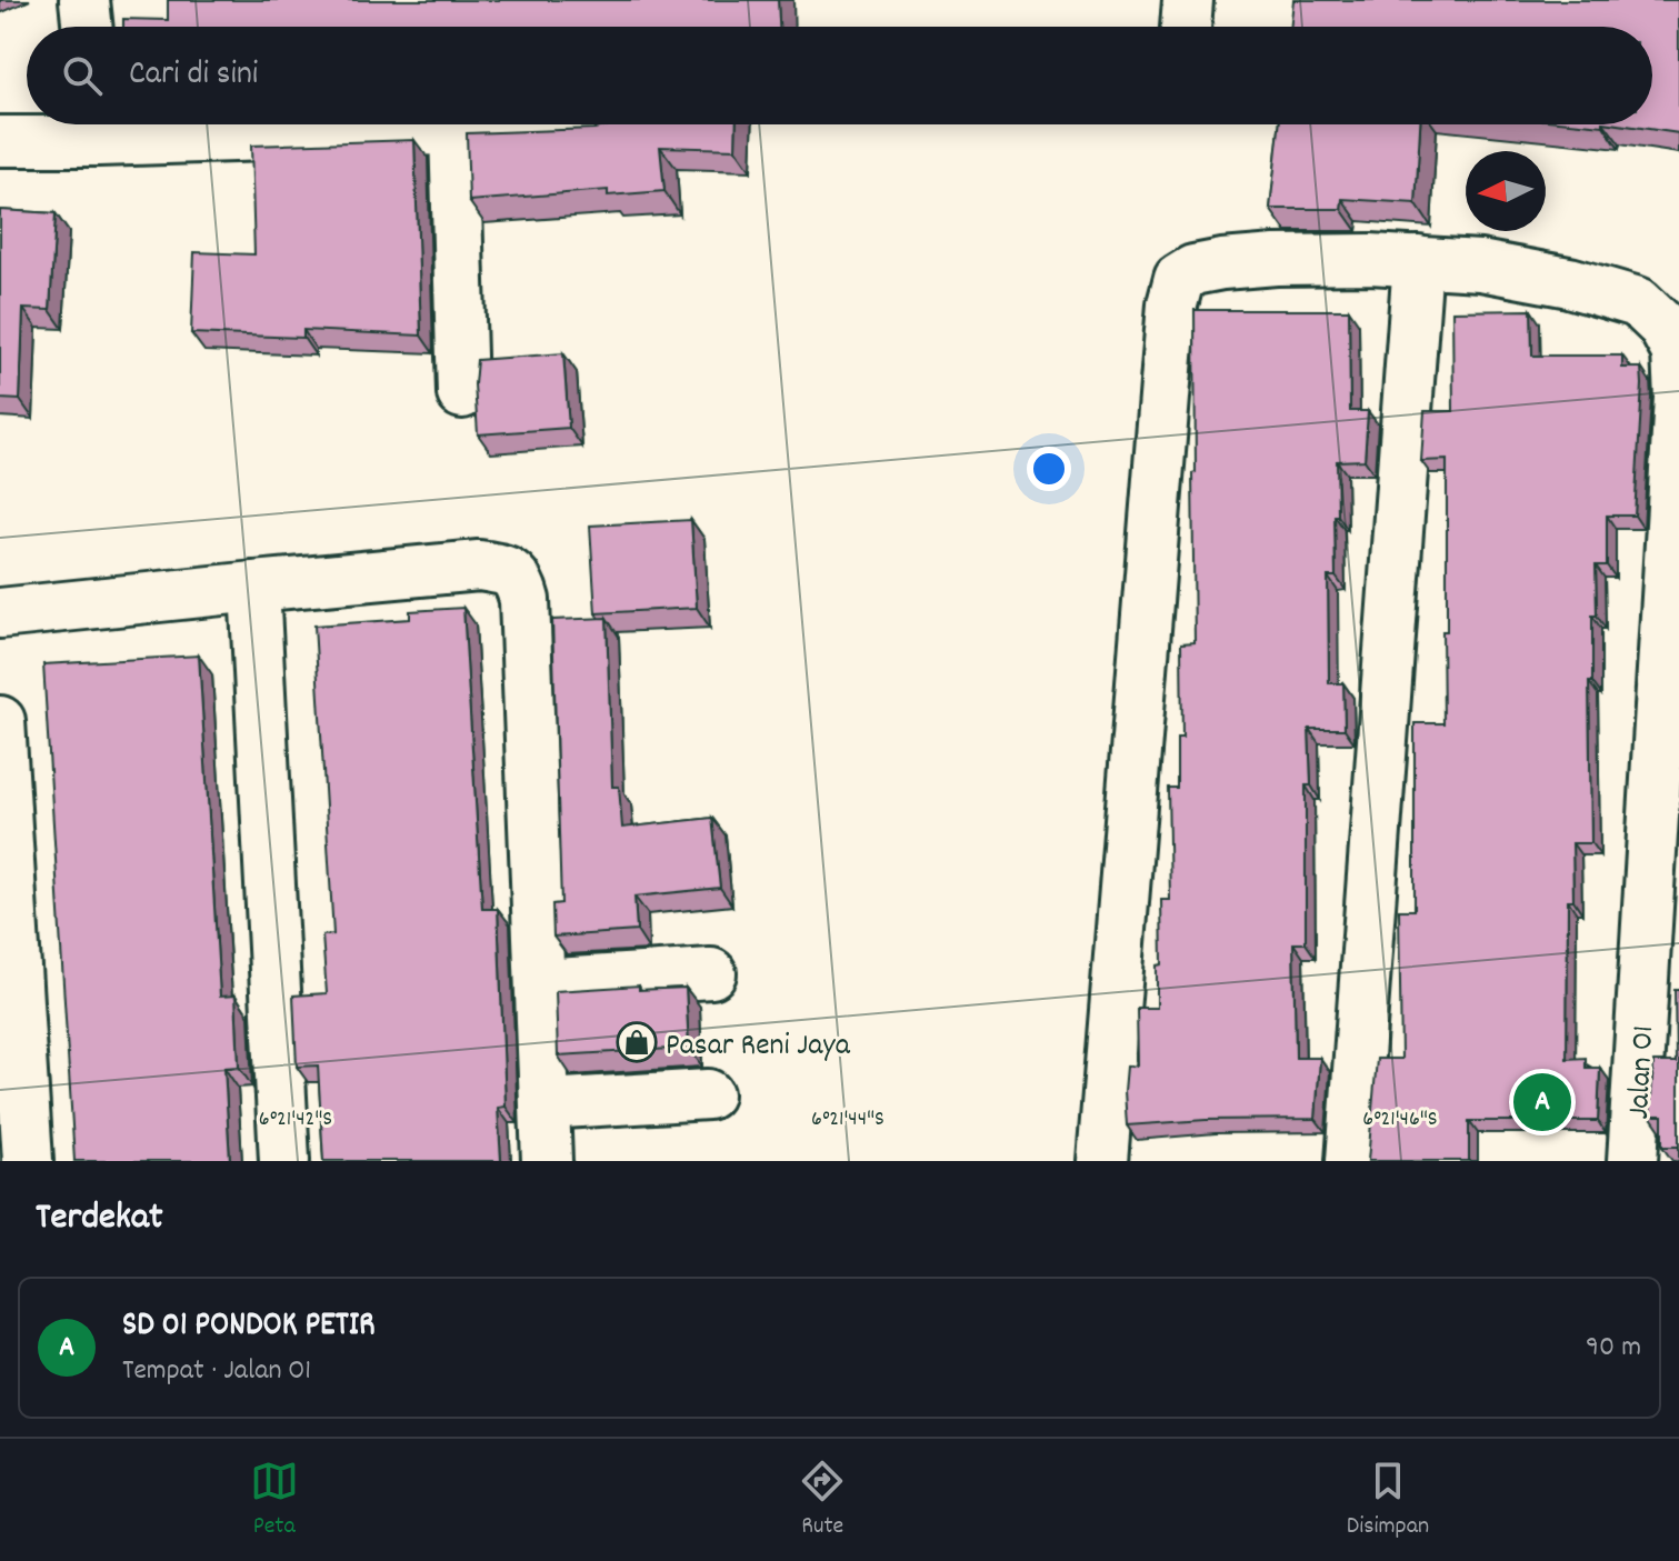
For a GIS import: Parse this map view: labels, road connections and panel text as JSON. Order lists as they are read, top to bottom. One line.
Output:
{"streets":{"street":["Jalan O1"]},"places":{"shop":["Pasar Reni Jaya"]},"north":"left","page":{"search":"Cari di sini","pins":"A","heading":"Terdekat","list":[{"mark":"A","name":"SD 01 PONDOK PETIR","note":"Tempat · Jalan O1","value":"90 m"}],"nav":["Peta","Rute","Disimpan"]},"coordinates":["6°21'42\"S","6°21'44\"S","6°21'46\"S"]}
